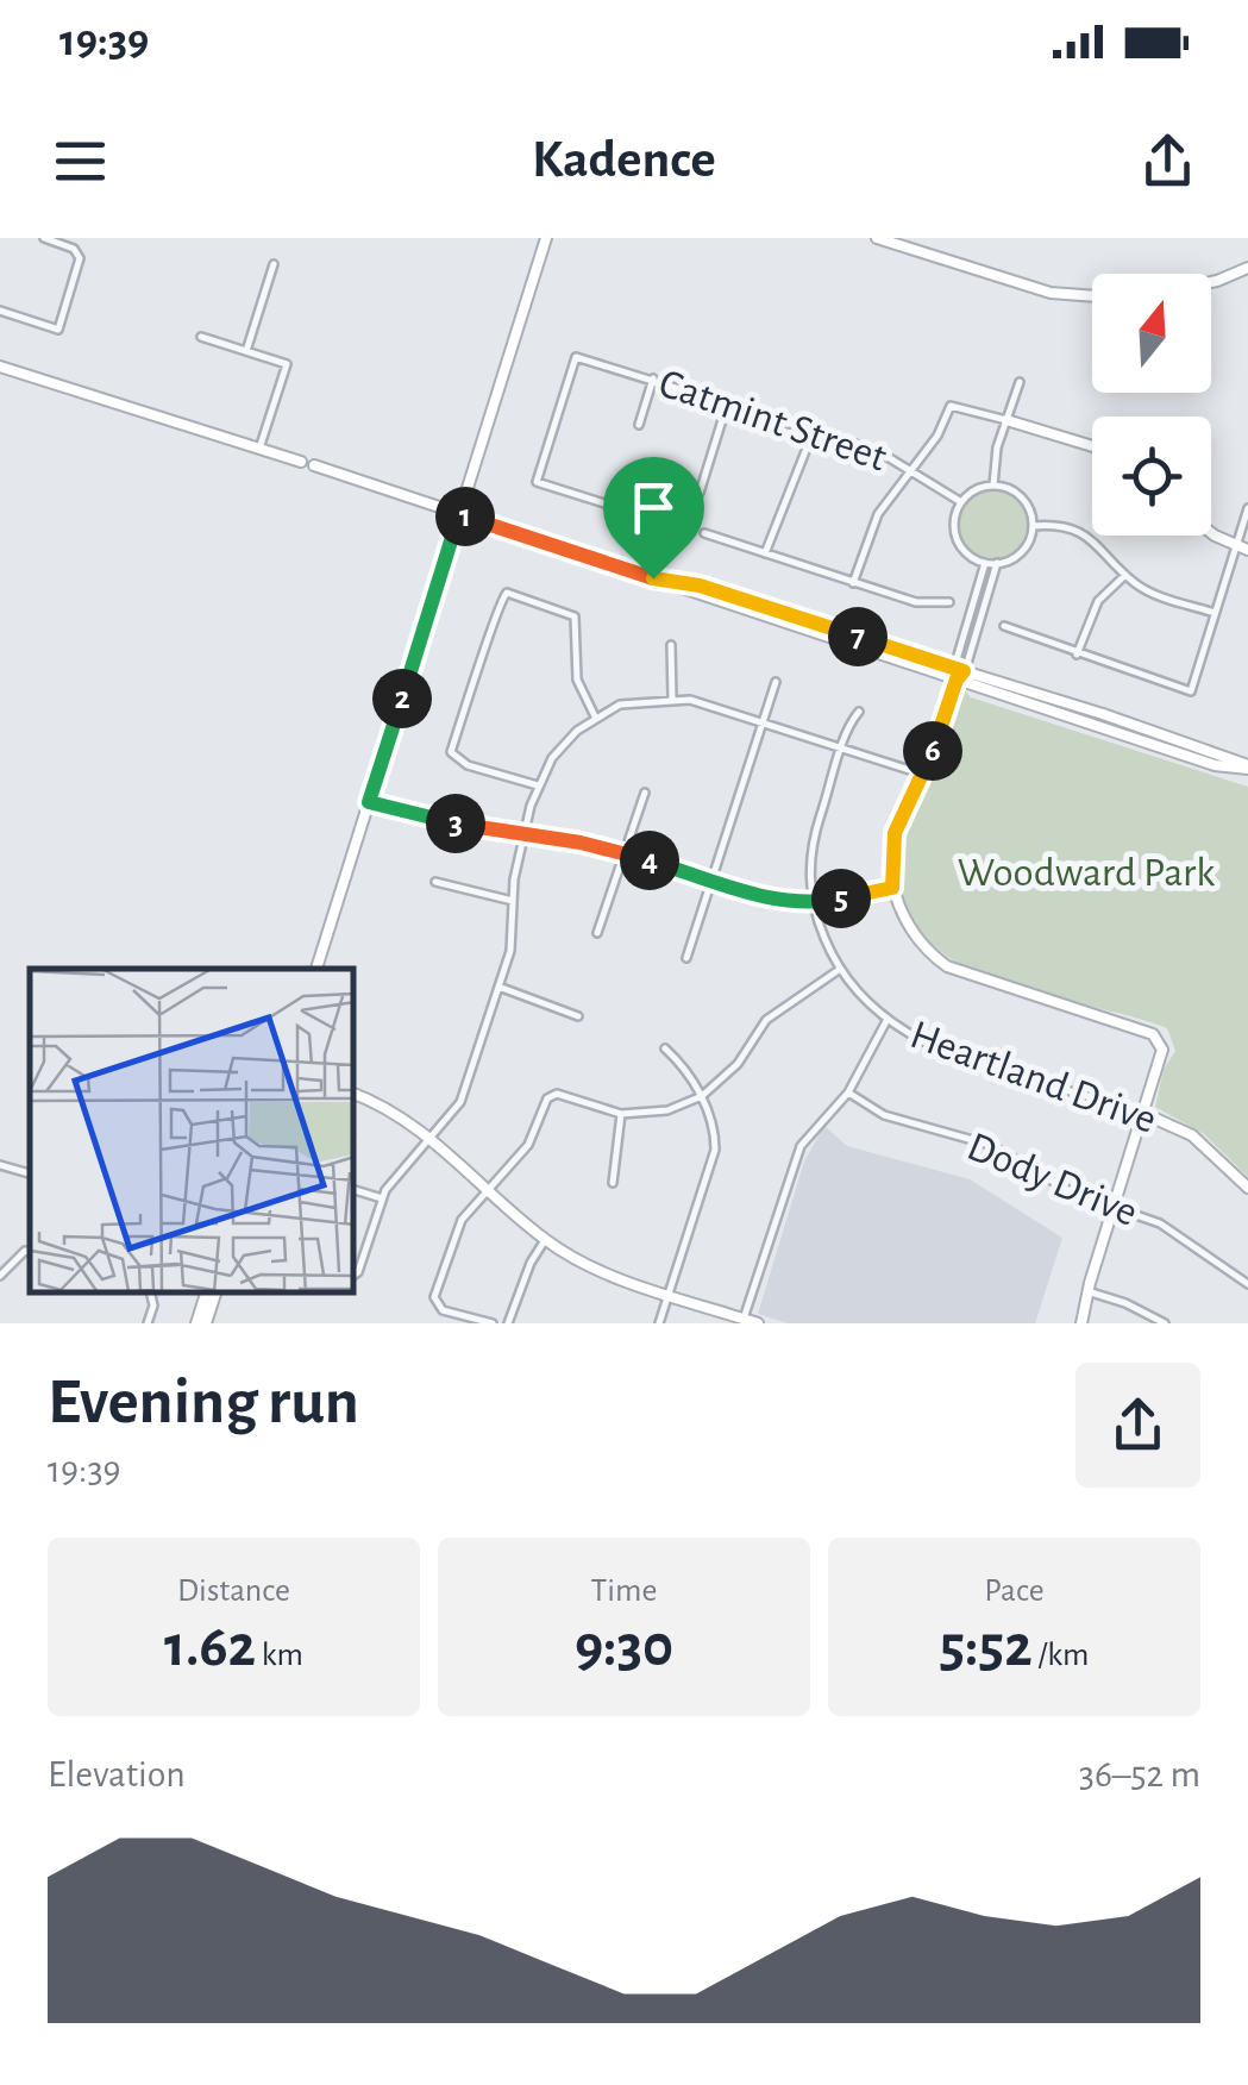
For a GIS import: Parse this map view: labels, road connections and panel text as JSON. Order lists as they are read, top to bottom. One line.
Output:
{"streets":{"street":["Catmint Street","Heartland Drive","Dody Drive"]},"parks":["Woodward Park"],"north":"top","page":{"status":"19:39","header":"Kadence","pins":["1","7","2","6","3","4","5"],"heading":["Evening run","19:39"],"stats":[["Distance","1.62 km"],["Time","9:30"],["Pace","5:52 /km"]],"chart":["Elevation","36–52 m"]}}
